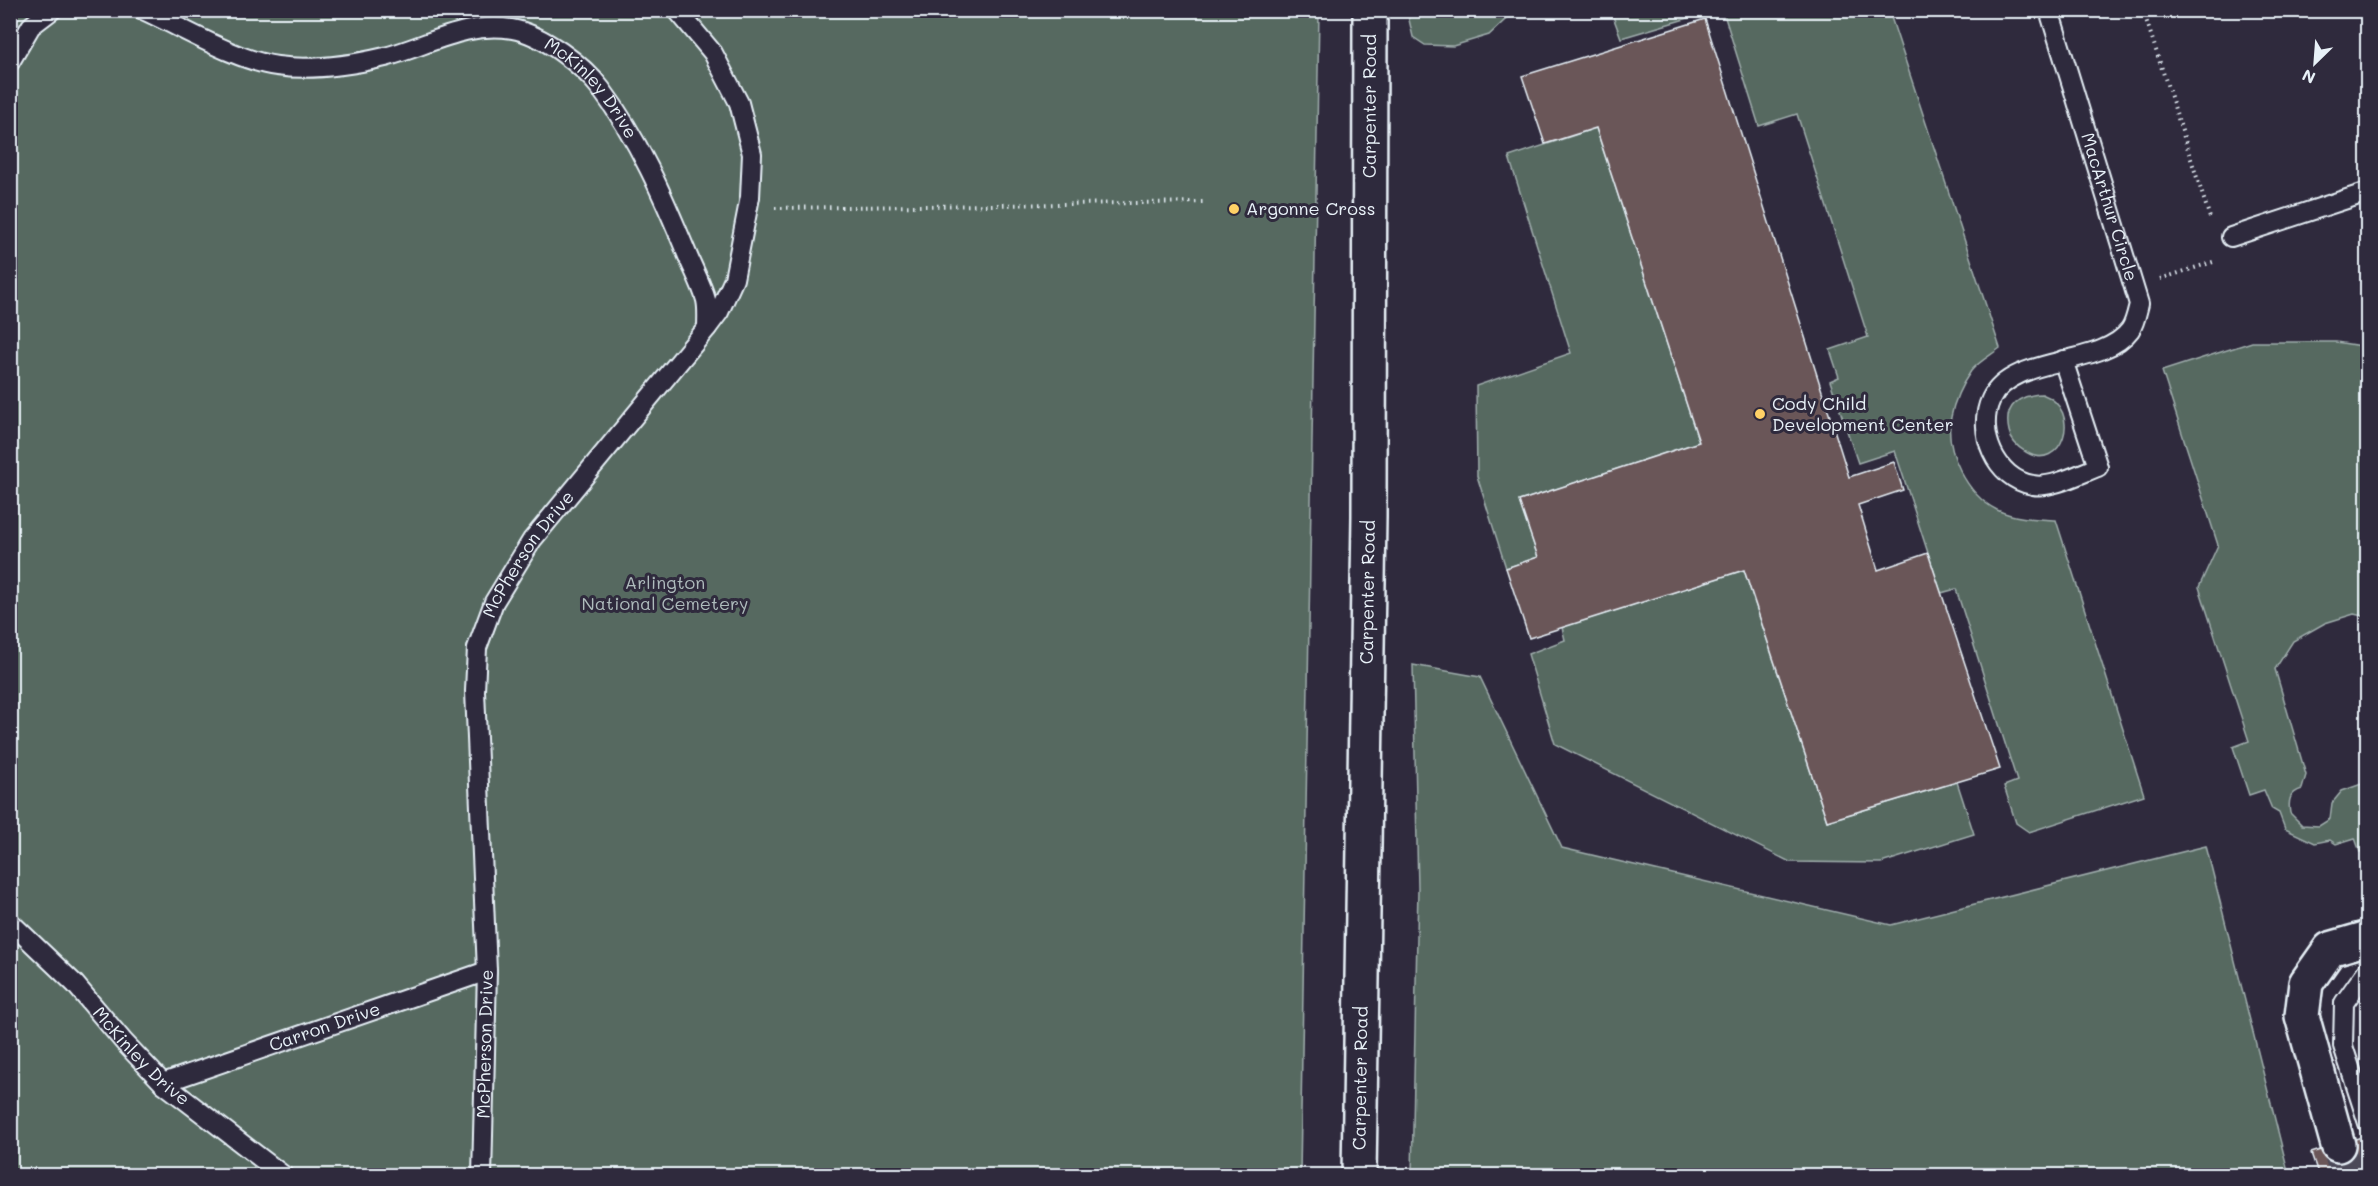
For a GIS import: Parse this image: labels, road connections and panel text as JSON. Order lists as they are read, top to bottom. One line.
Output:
{"streets":{"street":["Carpenter Road"],"lane":["McKinley Drive","MacArthur Circle","McPherson Drive","Carron Drive"]},"crossings":[["McKinley Drive","McPherson Drive"],["McKinley Drive","Carron Drive"],["McPherson Drive","Carron Drive"]],"parks":["Arlington National Cemetery"],"places":["Argonne Cross","Cody Child Development Center"],"north":"bottom left"}
